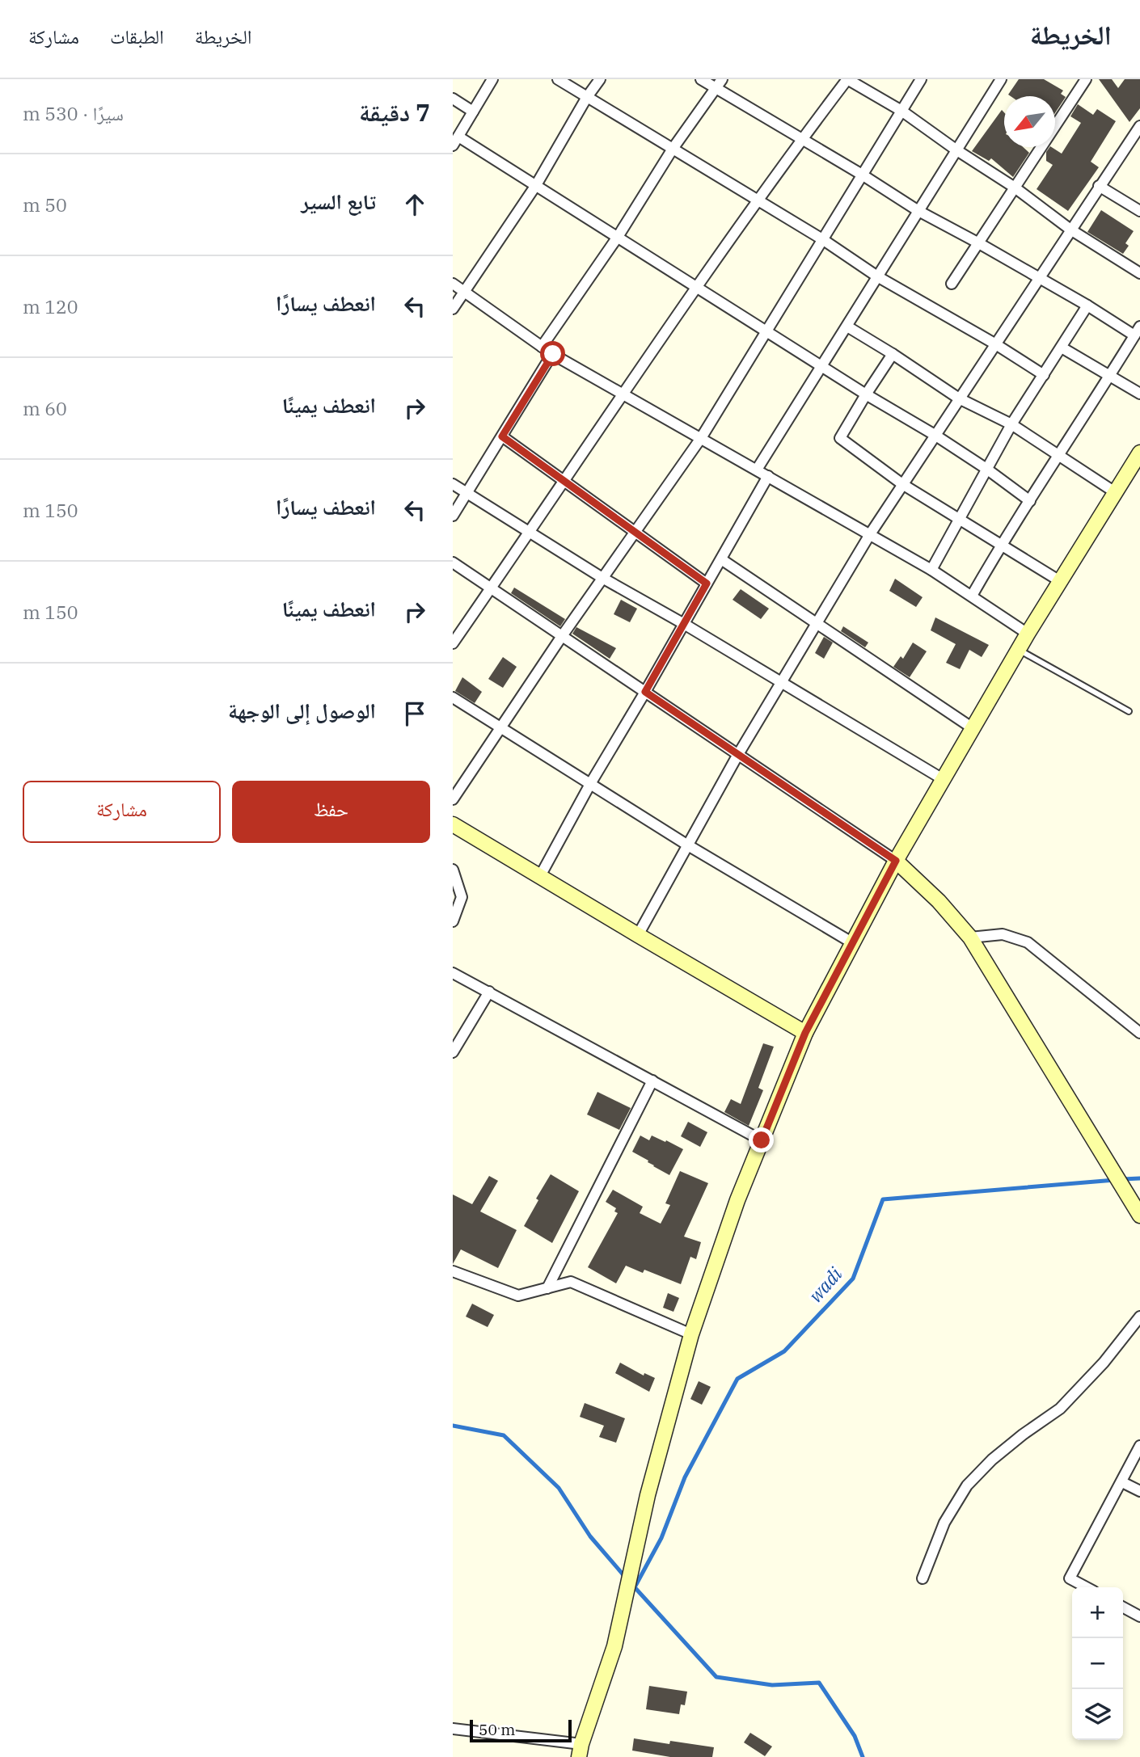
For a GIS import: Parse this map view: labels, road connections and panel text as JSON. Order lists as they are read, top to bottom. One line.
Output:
{"water":["wadi"],"scale_bar":"50 m","north":"bottom left","page":{"header":"الخريطة","nav":["الخريطة","الطبقات","مشاركة"],"heading":["7 دقيقة","سيرًا · 530 m"],"list":[["تابع السير","50 m"],["انعطف يسارًا","120 m"],["انعطف يمينًا","60 m"],["انعطف يسارًا","150 m"],["انعطف يمينًا","150 m"],"الوصول إلى الوجهة"],"buttons":["حفظ","مشاركة"],"map_buttons":["+","−"],"scale":"50 m"}}
